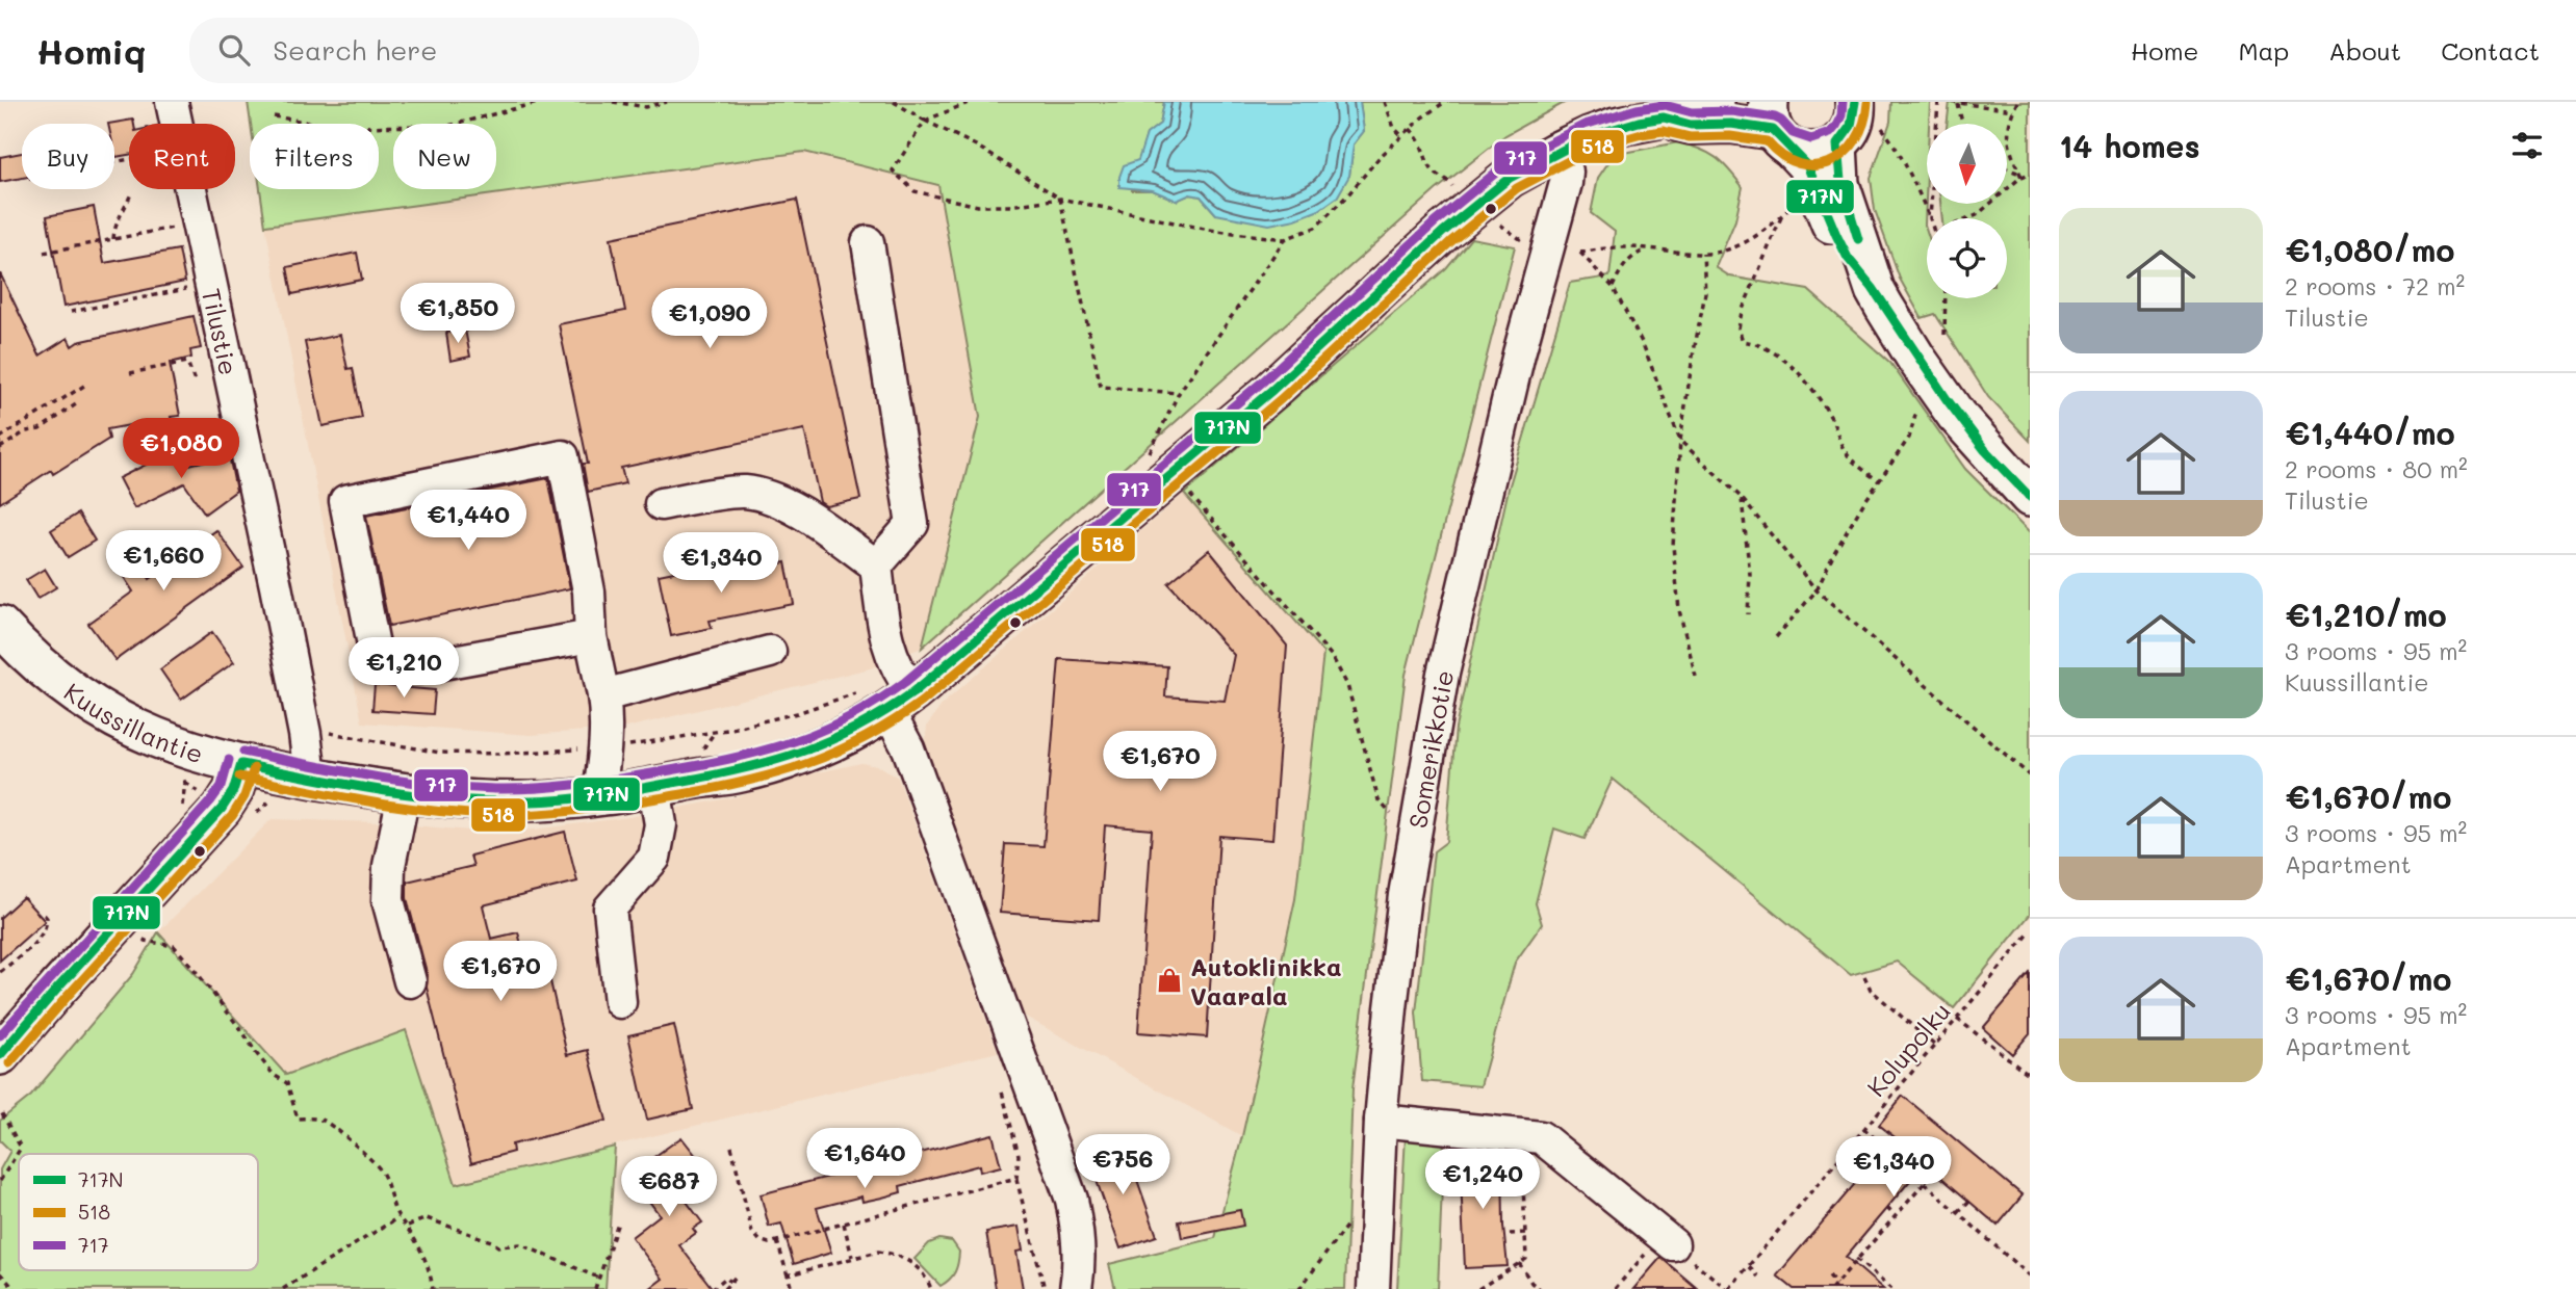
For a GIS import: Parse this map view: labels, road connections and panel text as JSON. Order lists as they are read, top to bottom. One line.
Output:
{"streets":{"main road":["Kuussillantie"],"street":["Tilustie","Somerikkotie"],"path":["Kolupolku"]},"crossings":[["Tilustie","Kuussillantie"],["Kuussillantie","Somerikkotie"]],"places":{"shop":["Autoklinikka Vaarala"]},"lines":["transit line 717N","transit line 717","transit line 518"],"legend":["717N","518","717"],"north":"bottom","page":{"header":"Homiq","search":"Search here","nav":["Home","Map","About","Contact"],"heading":"14 homes","chip":["Buy","Rent","Filters","New"],"list":[{"name":"€1,080/mo","note":"2 rooms · 72 m² · Tilustie"},{"name":"€1,440/mo","note":"2 rooms · 80 m² · Tilustie"},{"name":"€1,210/mo","note":"3 rooms · 95 m² · Kuussillantie"},{"name":"€1,670/mo","note":"3 rooms · 95 m² · Apartment"},{"name":"€1,670/mo","note":"3 rooms · 95 m² · Apartment"}],"price":["€1,850","€1,090","€1,080","€1,440","€1,660","€1,340","€1,210","€1,670","€1,670","€1,640","€756","€1,340","€1,240","€687"]}}
